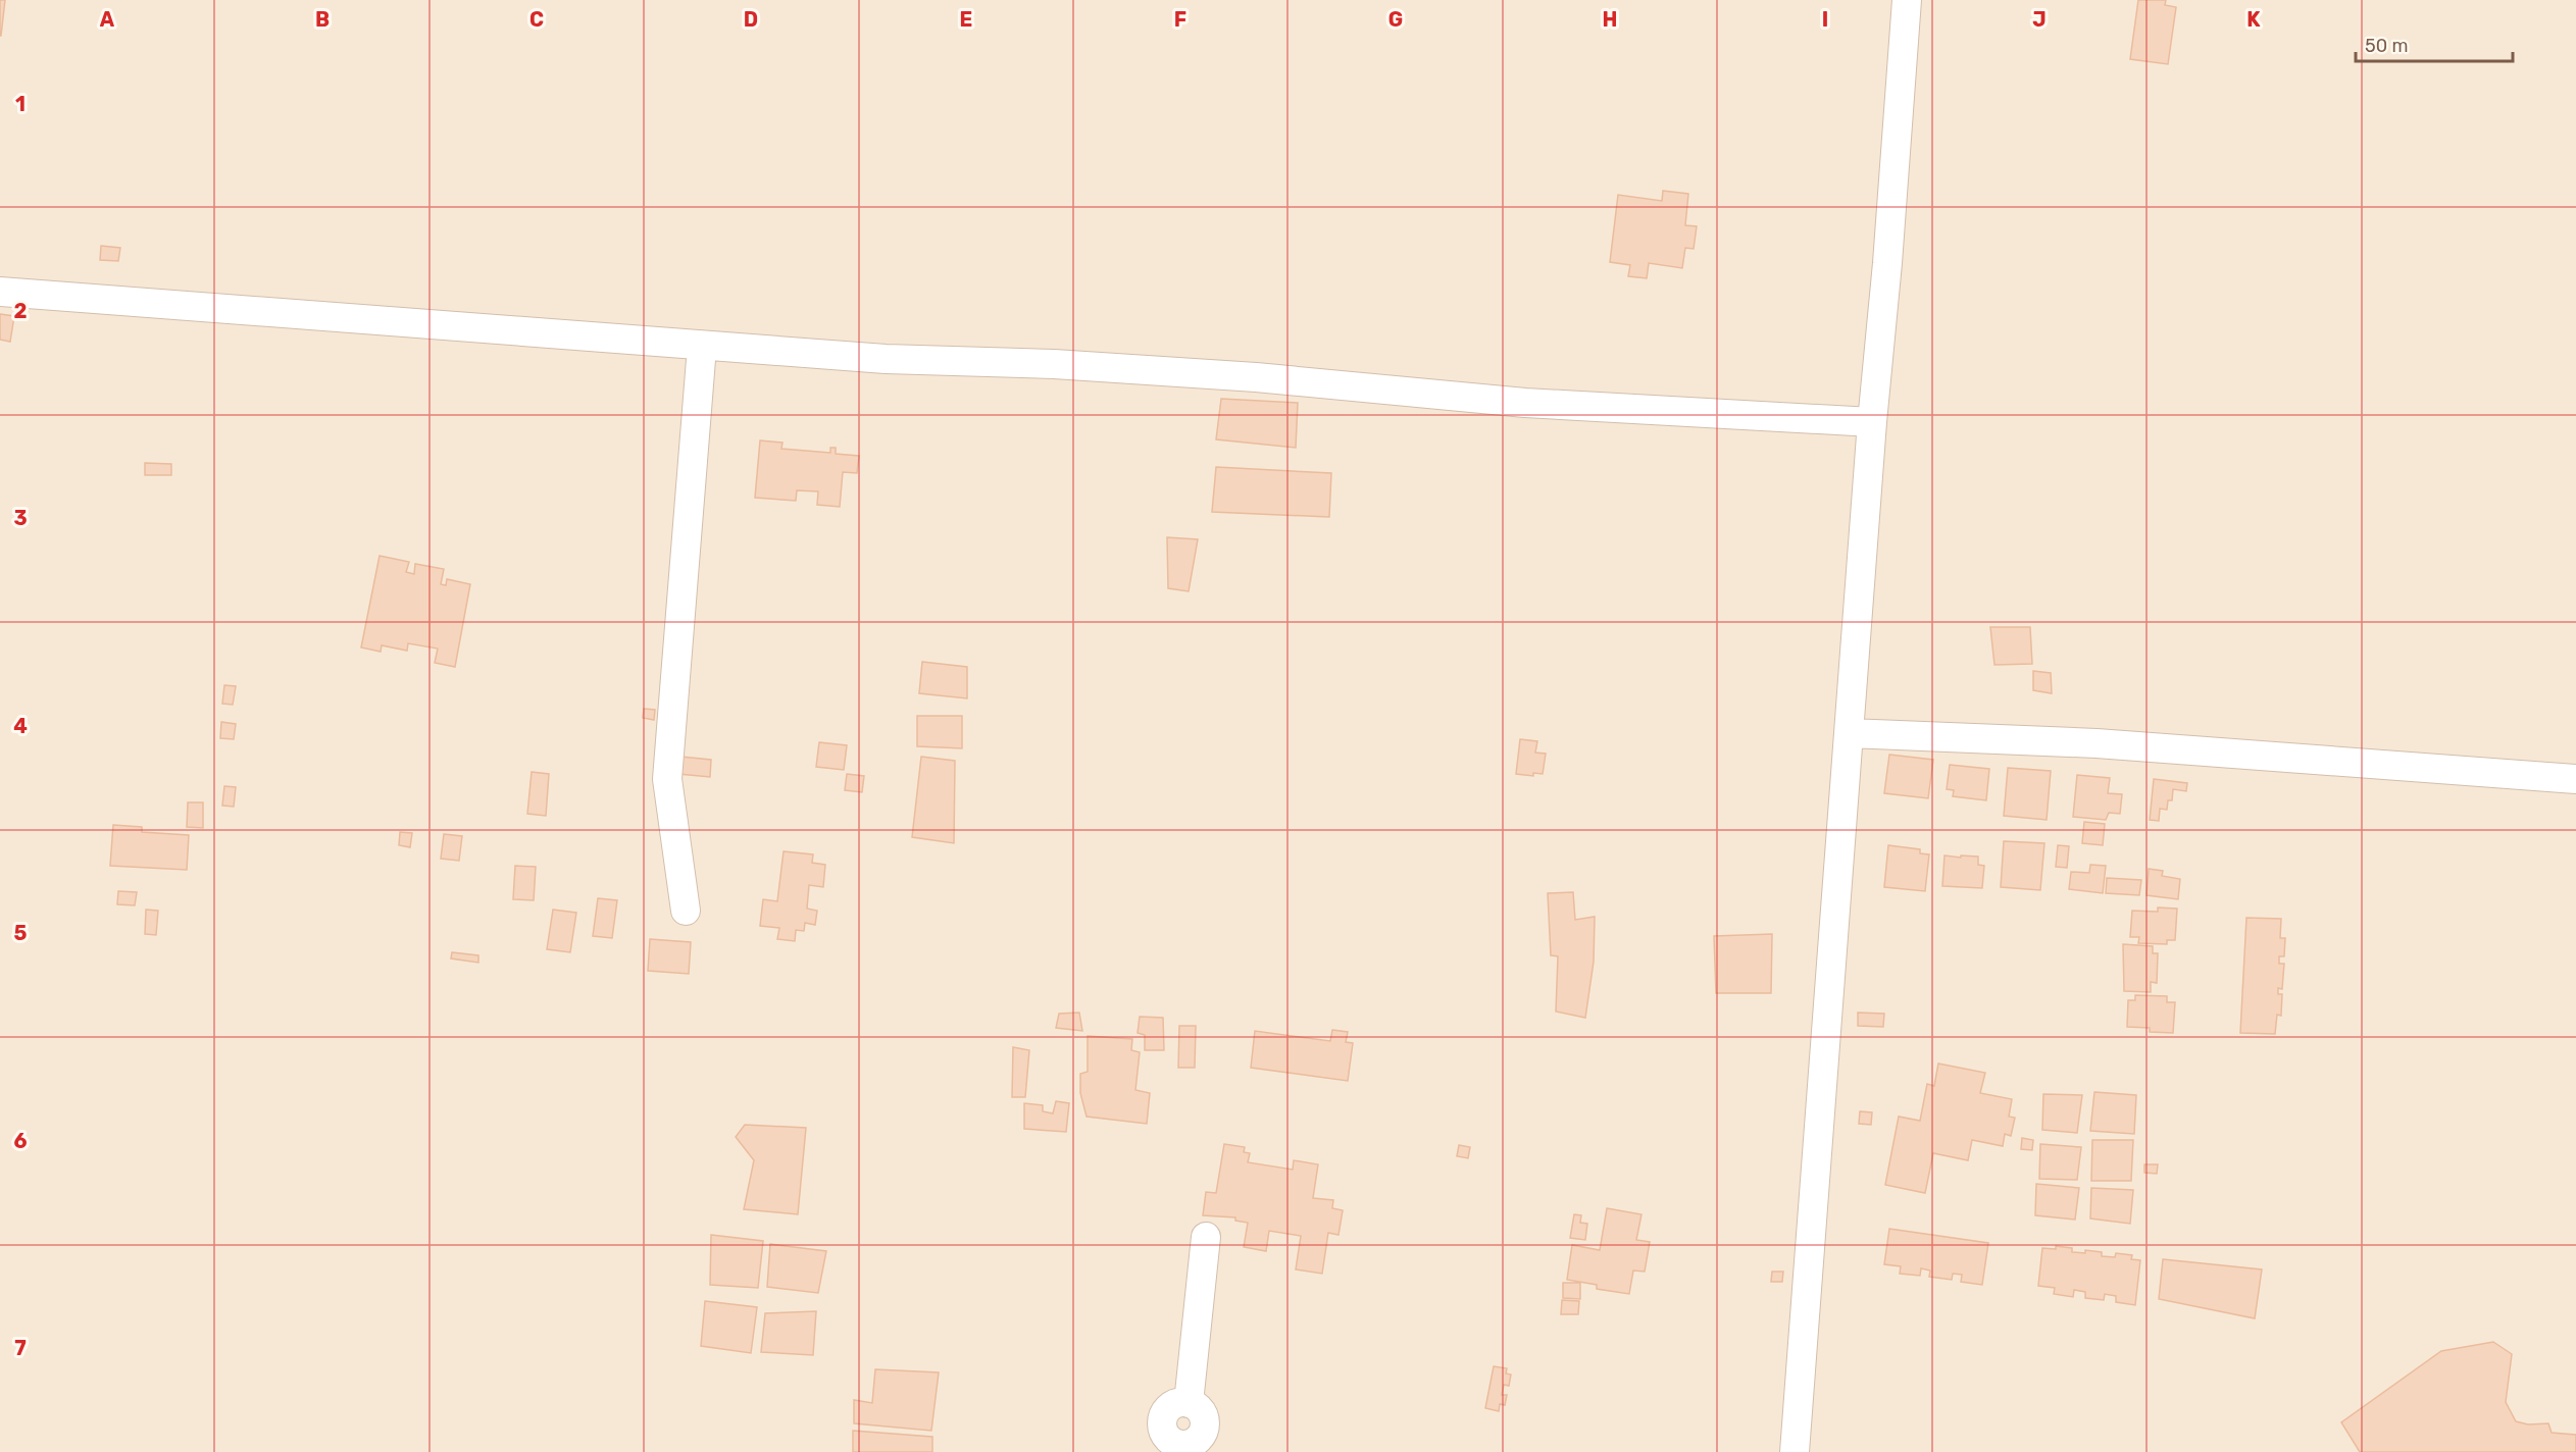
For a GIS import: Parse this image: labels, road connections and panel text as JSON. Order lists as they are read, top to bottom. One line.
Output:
{"scale_bar":"50 m","grid":{"columns":["A","B","C","D","E","F","G","H","I","J","K"],"rows":["1","2","3","4","5","6","7"]}}
